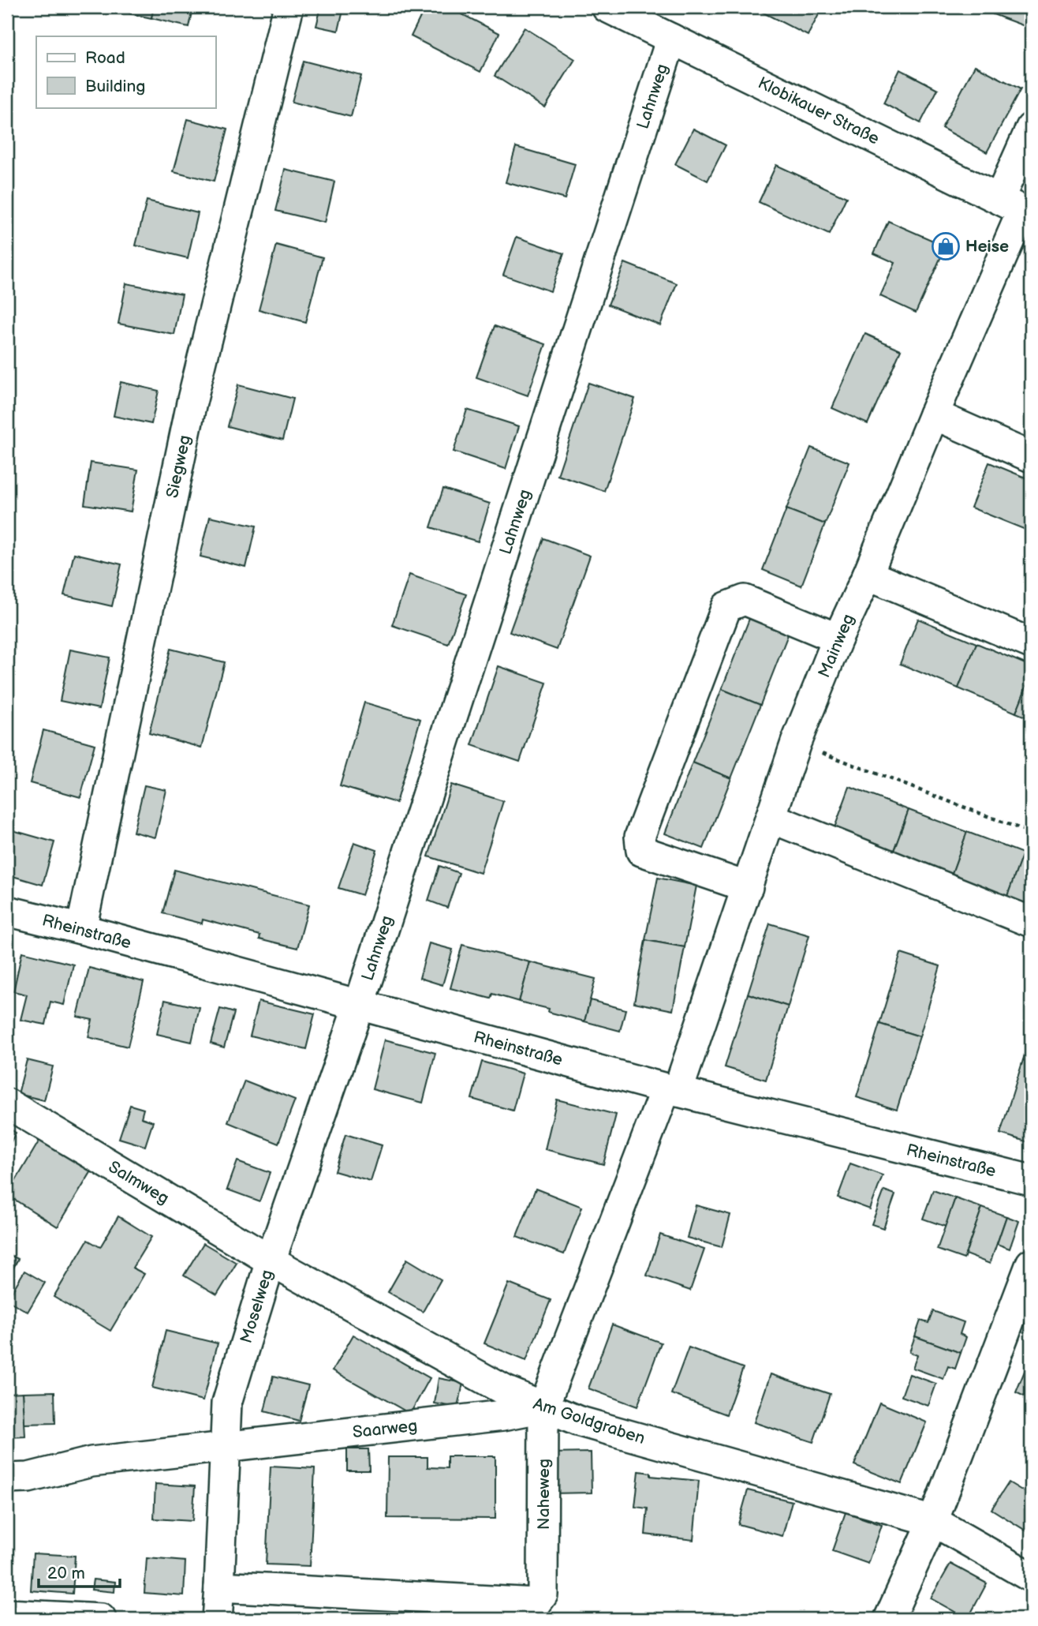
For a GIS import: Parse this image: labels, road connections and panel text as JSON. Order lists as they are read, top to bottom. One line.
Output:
{"streets":{"street":["Lahnweg","Klobikauer Straße","Siegweg","Mainweg","Rheinstraße","Salmweg","Moselweg","Am Goldgraben","Saarweg","Naheweg"]},"crossings":[["Lahnweg","Klobikauer Straße"],["Lahnweg","Rheinstraße"],["Lahnweg","Moselweg"],["Klobikauer Straße","Mainweg"],["Siegweg","Rheinstraße"],["Mainweg","Rheinstraße"],["Mainweg","Naheweg"],["Rheinstraße","Moselweg"],["Rheinstraße","Naheweg"],["Salmweg","Moselweg"],["Salmweg","Am Goldgraben"],["Moselweg","Am Goldgraben"],["Moselweg","Saarweg"],["Moselweg","Naheweg"],["Am Goldgraben","Saarweg"],["Am Goldgraben","Naheweg"],["Saarweg","Naheweg"]],"places":{"shop":["Heise"]},"legend":["Road","Building"],"scale_bar":"20 m"}
